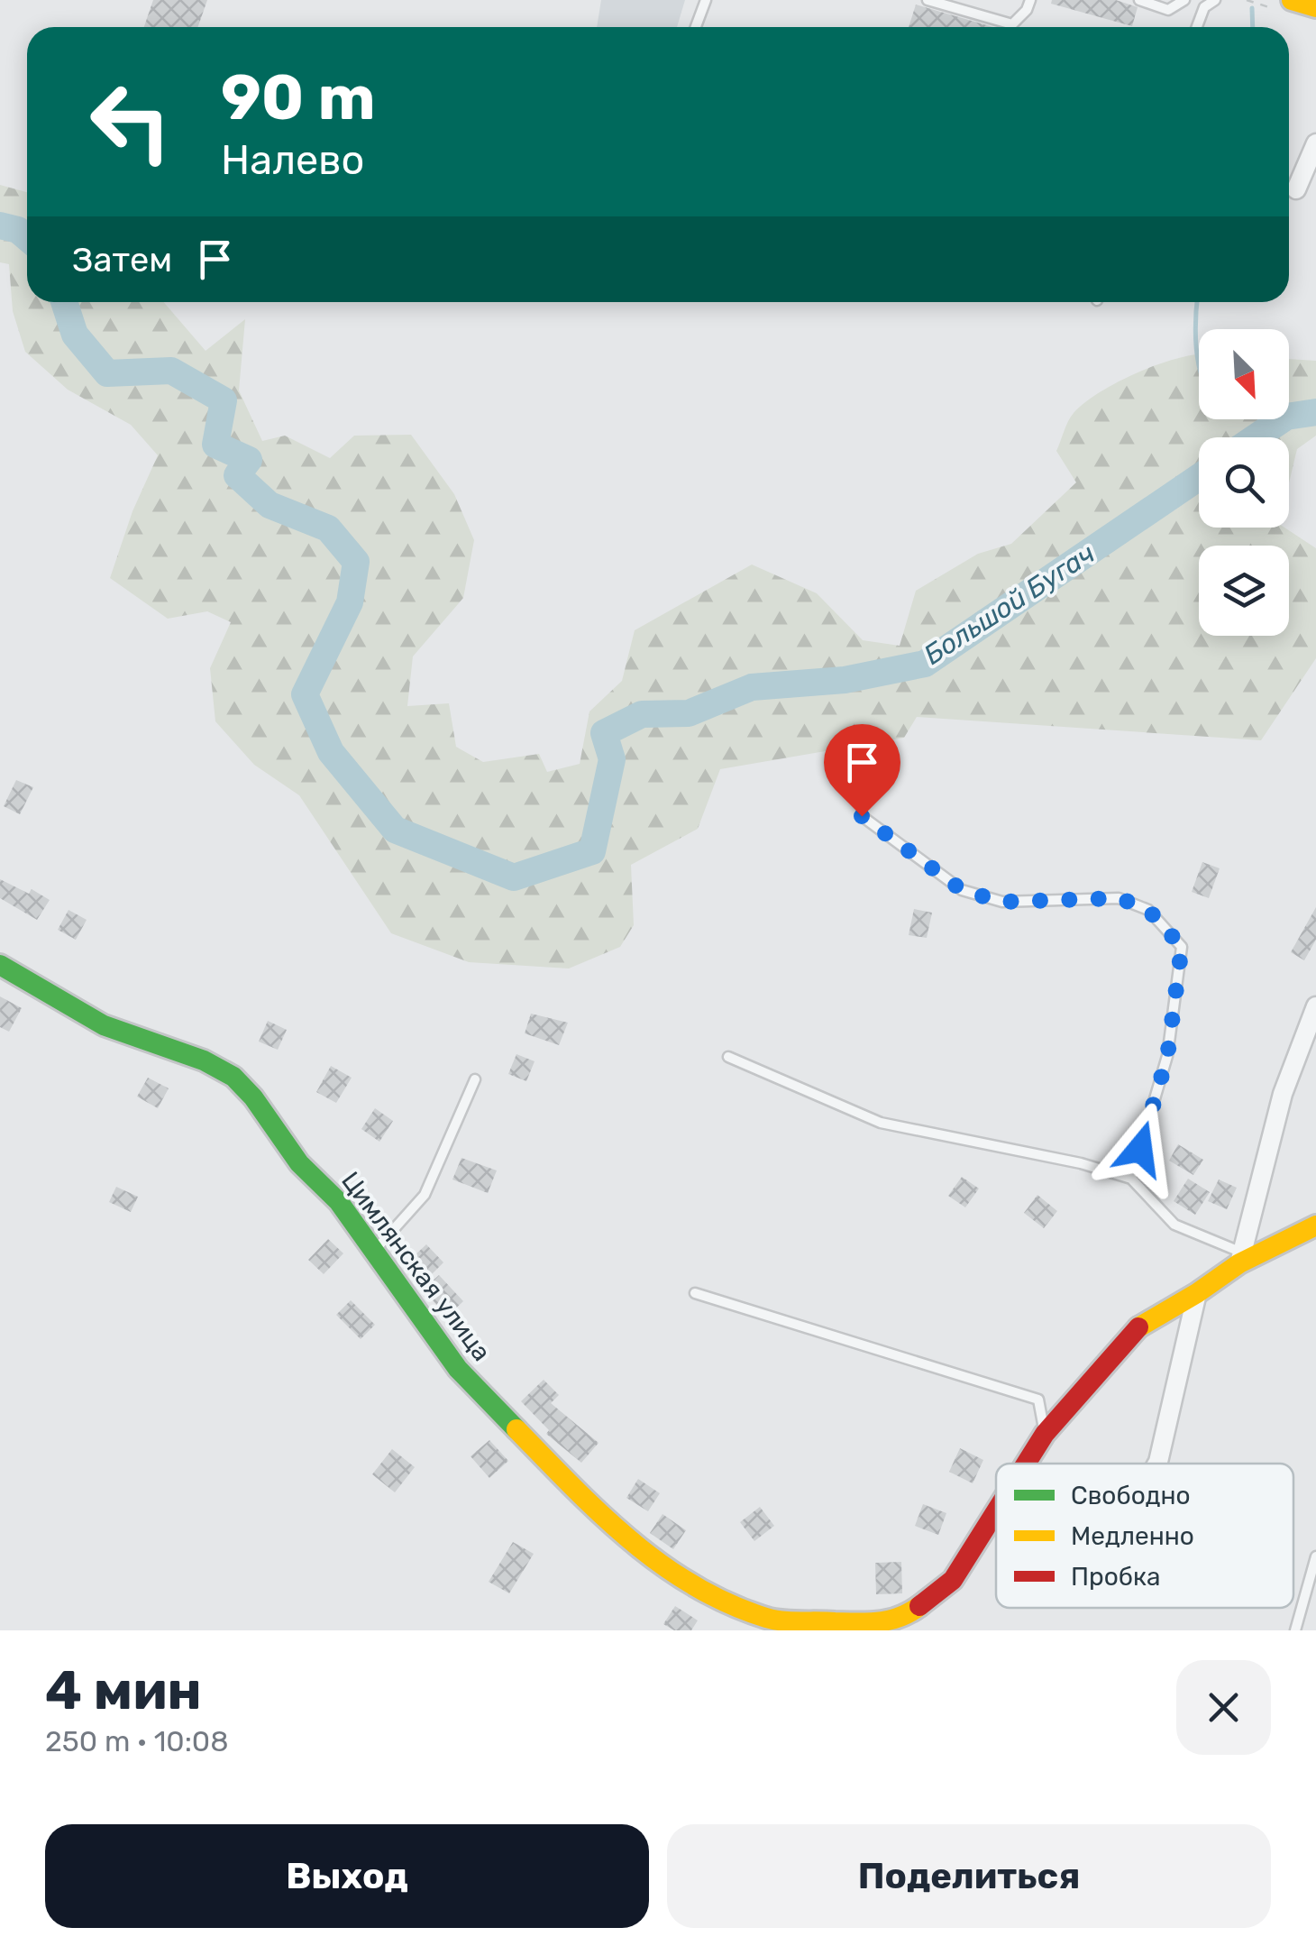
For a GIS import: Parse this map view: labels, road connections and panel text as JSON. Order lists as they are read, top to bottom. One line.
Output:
{"streets":{"street":["Цимлянская улица"]},"water":["Большой Бугач"],"legend":["Свободно","Медленно","Пробка"],"north":"bottom right","page":{"turn":["90 m","Налево"],"then":"Затем","heading":["4 мин","250 m · 10:08"],"buttons":["Выход","Поделиться"]}}
